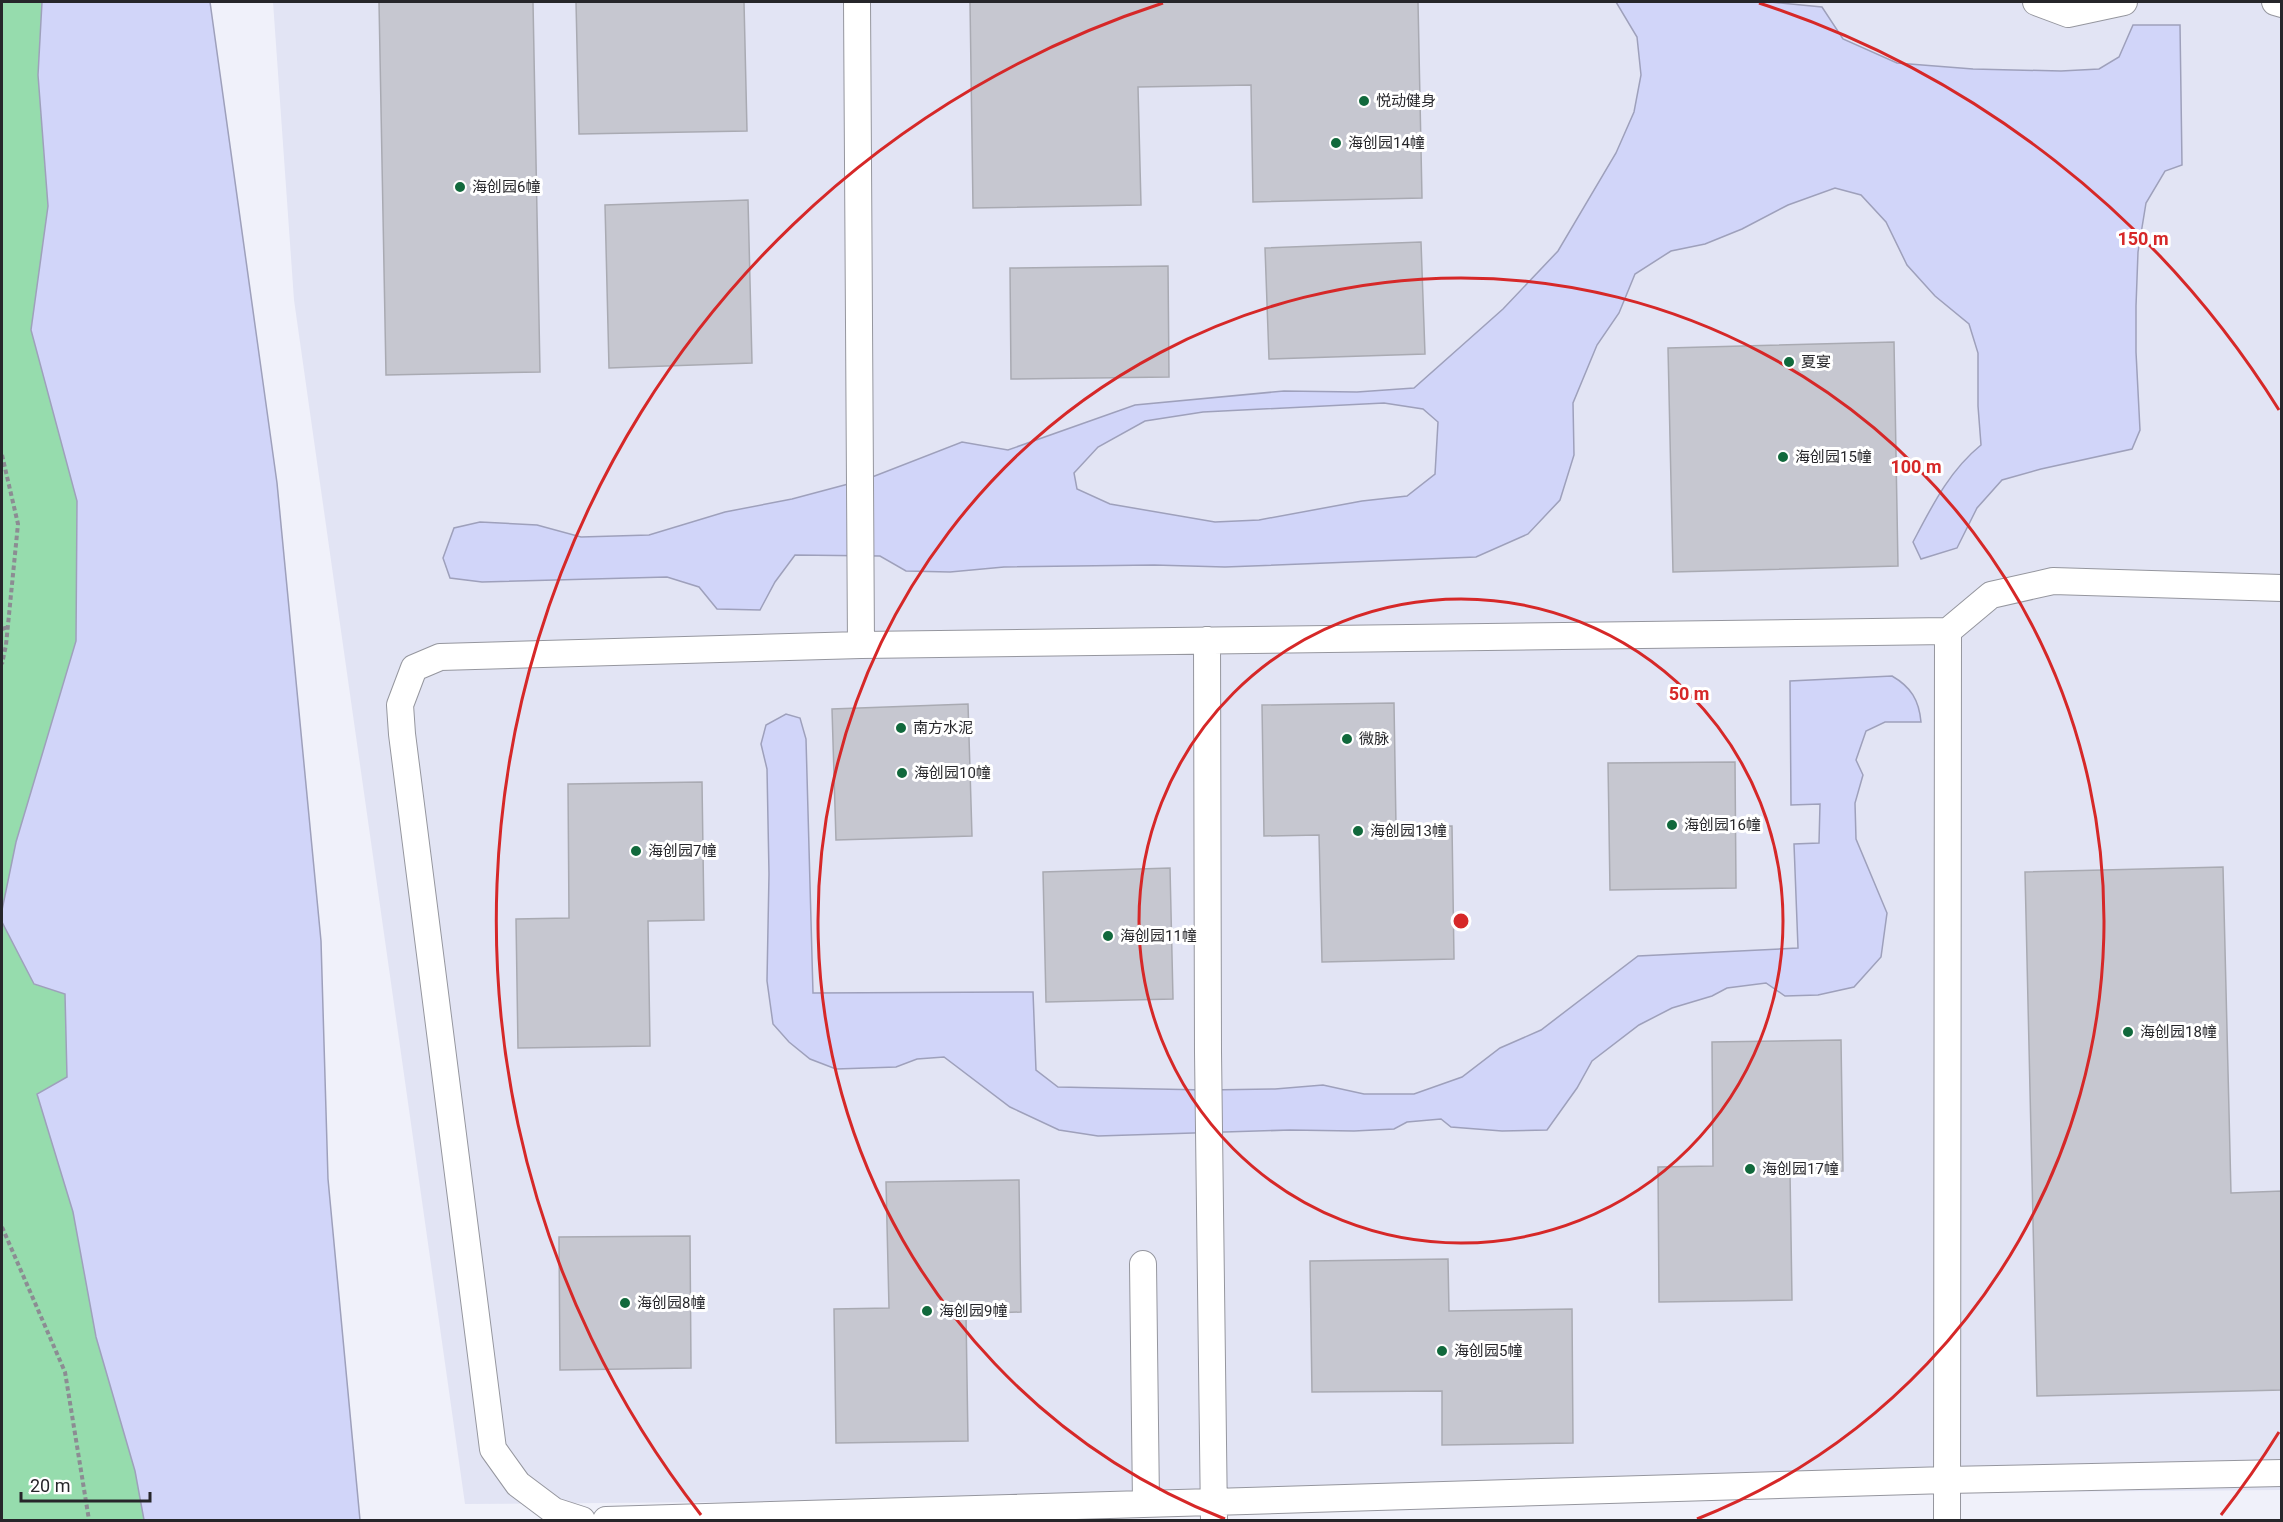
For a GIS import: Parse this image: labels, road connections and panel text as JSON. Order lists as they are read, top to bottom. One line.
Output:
{"places":["悦动健身","海创园14幢","海创园6幢","夏宴","海创园15幢","南方水泥","微脉","海创园10幢","海创园16幢","海创园13幢","海创园7幢","海创园11幢","海创园18幢","海创园17幢","海创园8幢","海创园9幢","海创园5幢"],"scale_bar":"20 m","rings":["150 m","100 m","50 m"]}
